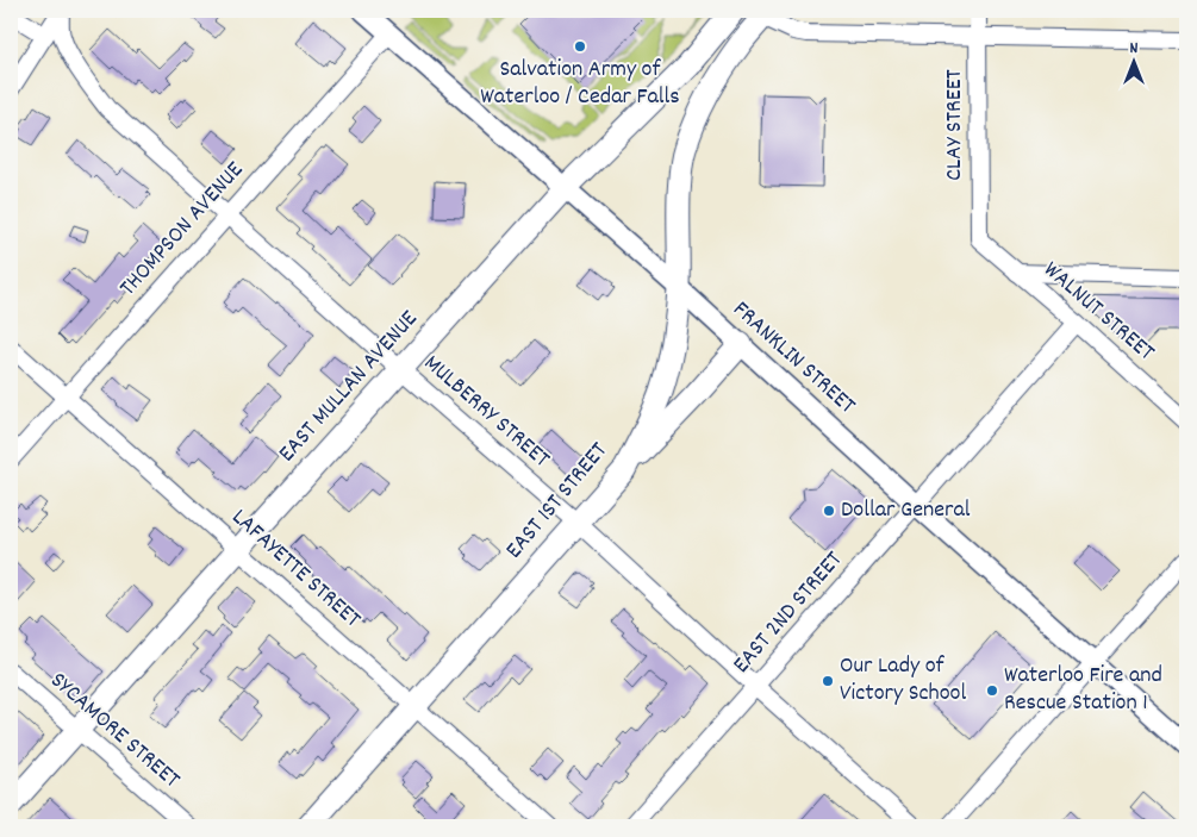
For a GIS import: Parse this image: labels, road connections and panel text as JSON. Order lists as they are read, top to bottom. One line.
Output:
{"streets":{"highway":["EAST MULLAN AVENUE","EAST 1ST STREET"],"main road":["FRANKLIN STREET"],"street":["CLAY STREET","THOMPSON AVENUE","WALNUT STREET","MULBERRY STREET","LAFAYETTE STREET","EAST 2ND STREET","SYCAMORE STREET"]},"crossings":[["CLAY STREET","WALNUT STREET"],["THOMPSON AVENUE","FRANKLIN STREET"],["THOMPSON AVENUE","MULBERRY STREET"],["THOMPSON AVENUE","LAFAYETTE STREET"],["WALNUT STREET","EAST 2ND STREET"],["FRANKLIN STREET","EAST MULLAN AVENUE"],["FRANKLIN STREET","EAST 1ST STREET"],["FRANKLIN STREET","EAST 2ND STREET"],["EAST MULLAN AVENUE","MULBERRY STREET"],["EAST MULLAN AVENUE","LAFAYETTE STREET"],["EAST MULLAN AVENUE","SYCAMORE STREET"],["MULBERRY STREET","EAST 1ST STREET"],["MULBERRY STREET","EAST 2ND STREET"],["EAST 1ST STREET","LAFAYETTE STREET"]],"places":["Salvation Army of Waterloo / Cedar Falls","Dollar General","Our Lady of Victory School","Waterloo Fire and Rescue Station 1"],"north":"top"}
